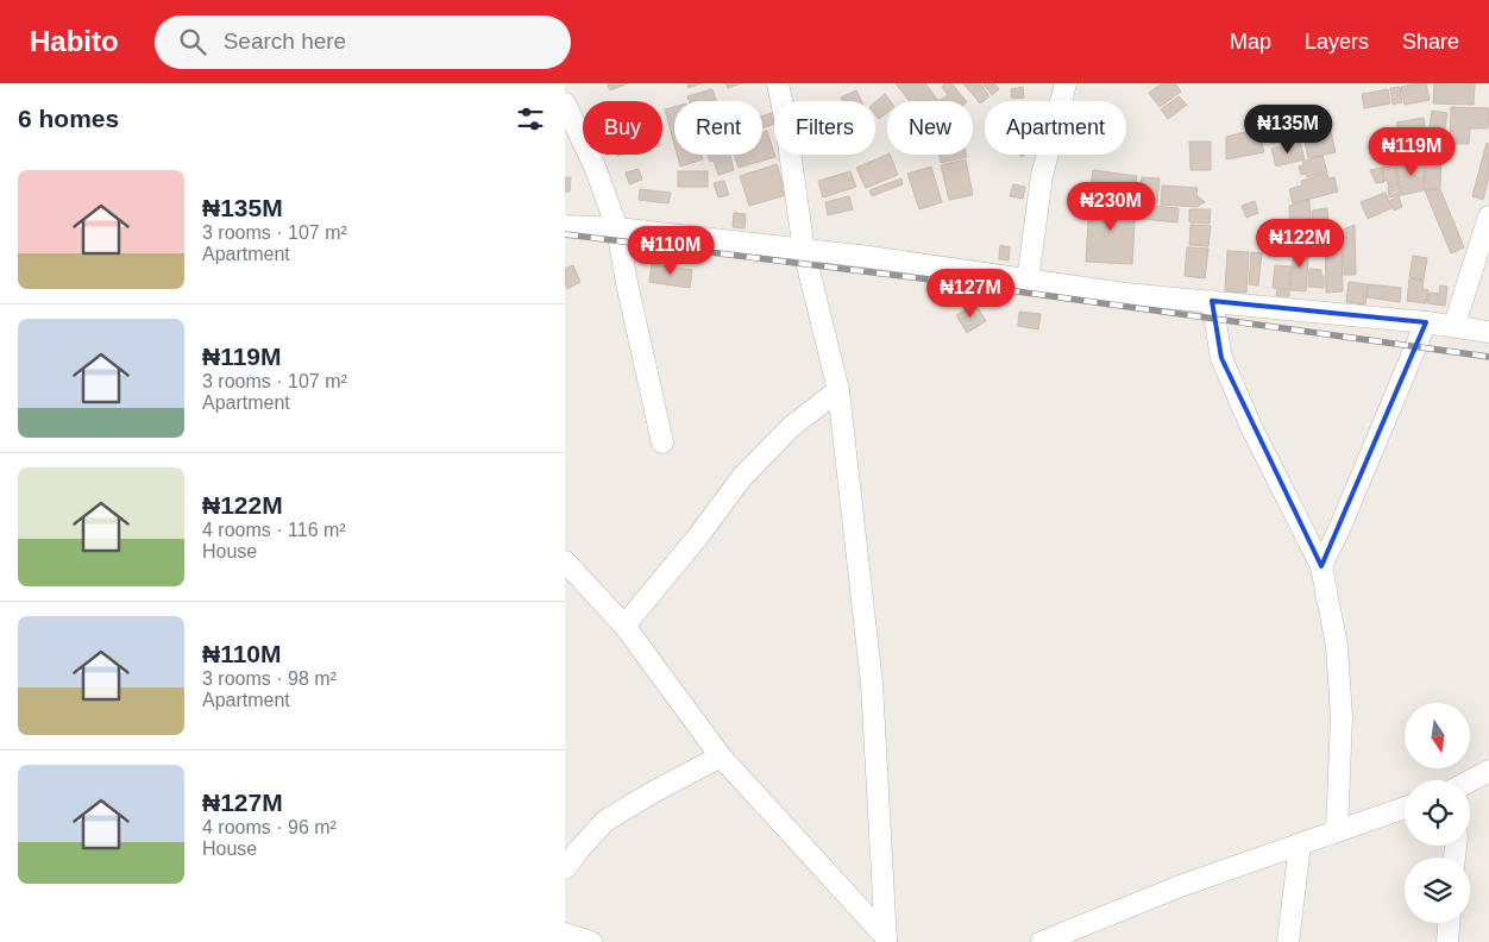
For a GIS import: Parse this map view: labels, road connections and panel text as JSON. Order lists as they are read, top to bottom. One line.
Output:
{"north":"bottom","page":{"header":"Habito","search":"Search here","nav":["Map","Layers","Share"],"heading":"6 homes","chip":["Buy","Rent","Filters","New","Apartment"],"price":["₦135M","₦119M","₦230M","₦122M","₦110M","₦127M"],"list":[{"name":"₦135M","note":"3 rooms · 107 m² · Apartment"},{"name":"₦119M","note":"3 rooms · 107 m² · Apartment"},{"name":"₦122M","note":"4 rooms · 116 m² · House"},{"name":"₦110M","note":"3 rooms · 98 m² · Apartment"},{"name":"₦127M","note":"4 rooms · 96 m² · House"}]}}
